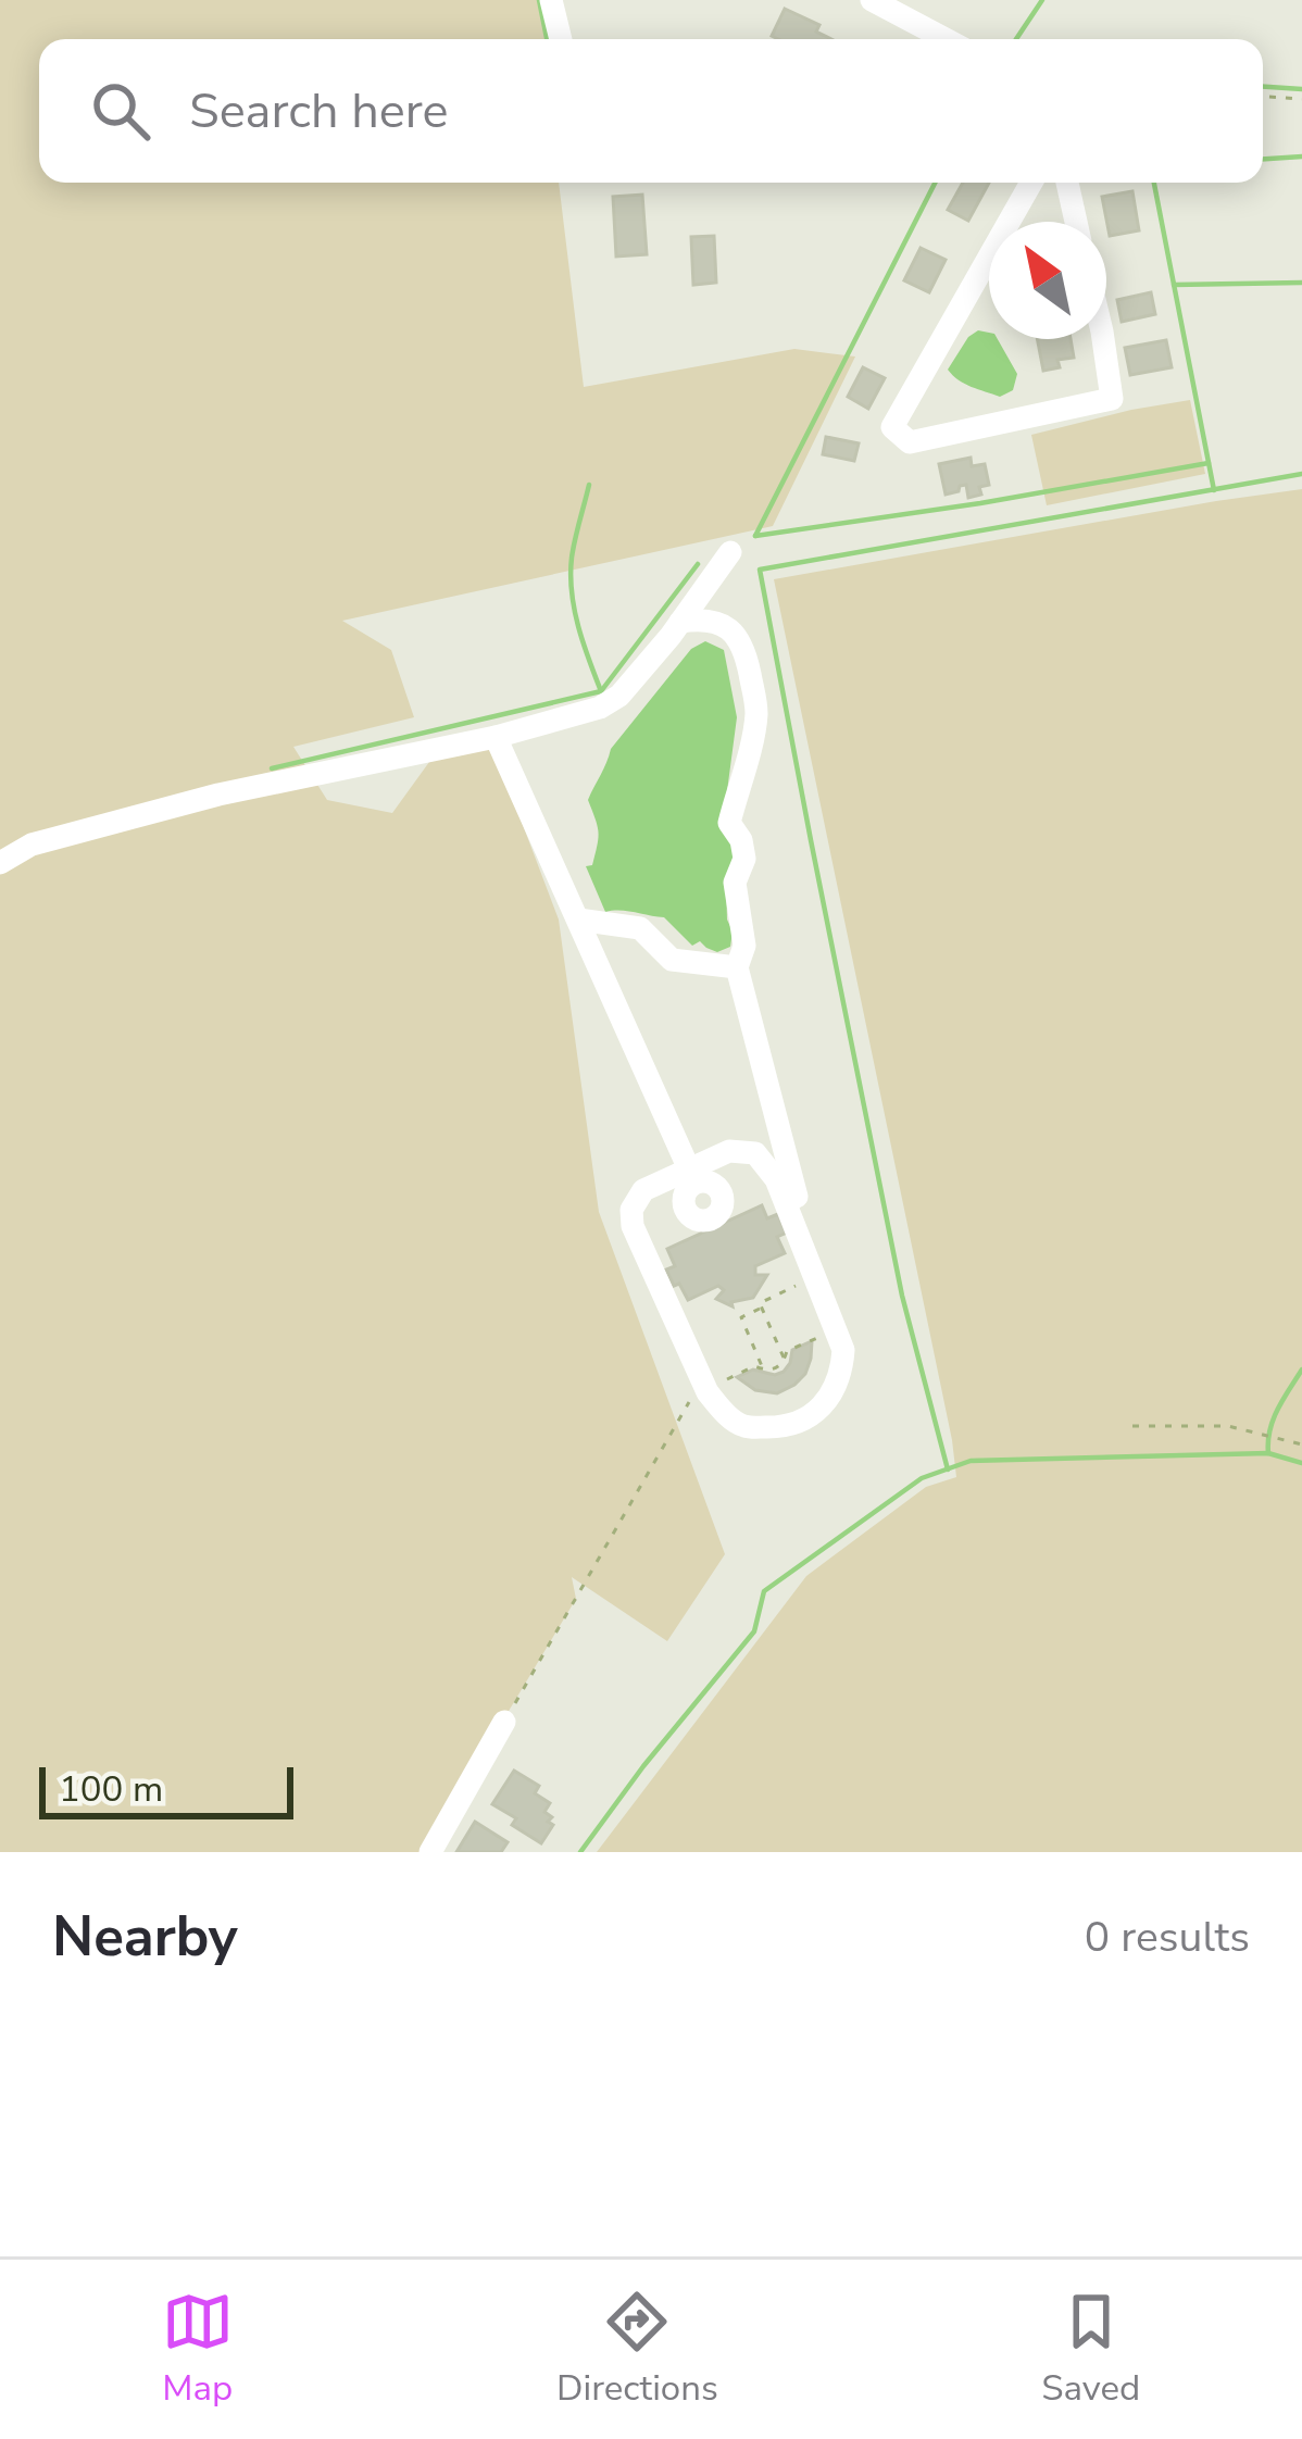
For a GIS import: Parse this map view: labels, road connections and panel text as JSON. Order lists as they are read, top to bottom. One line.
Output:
{"scale_bar":"100 m","north":"top left","page":{"search":"Search here","scale":"100 m","heading":["Nearby","0 results"],"nav":["Map","Directions","Saved"]}}
